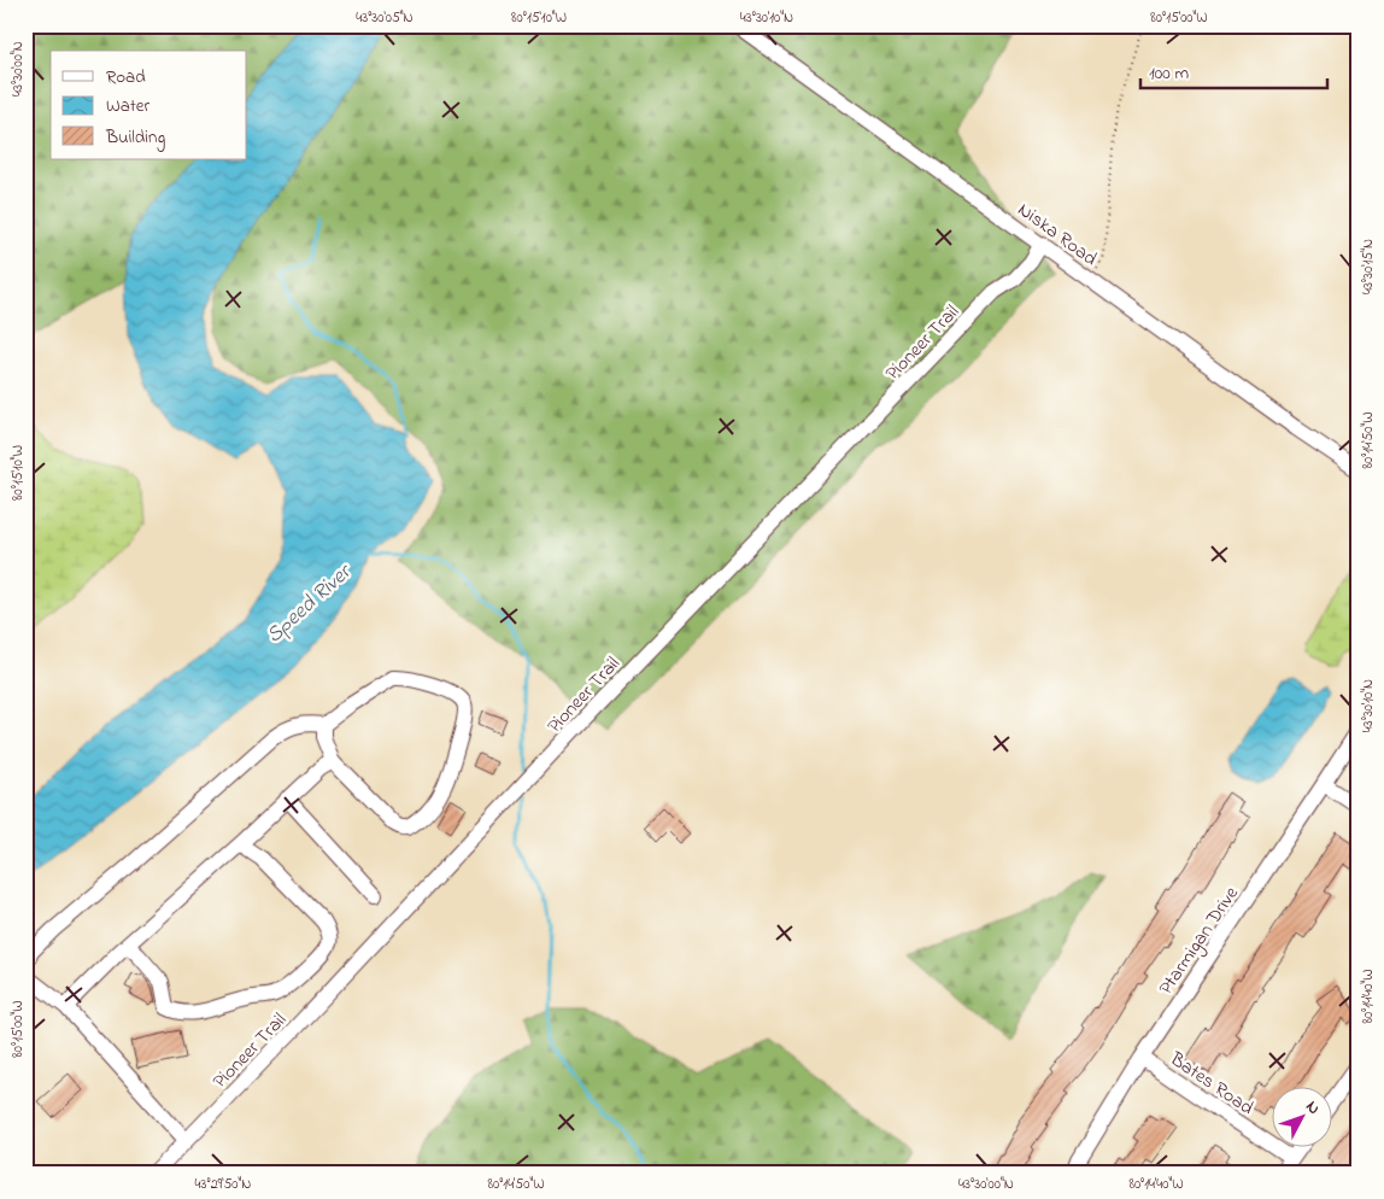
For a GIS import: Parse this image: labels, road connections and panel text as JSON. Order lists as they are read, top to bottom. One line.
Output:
{"streets":{"street":["Niska Road","Pioneer Trail","Ptarmigan Drive","Bates Road"]},"crossings":[["Niska Road","Pioneer Trail"],["Ptarmigan Drive","Bates Road"]],"water":["Speed River"],"legend":["Road","Water","Building"],"scale_bar":"100 m","north":"top right","coordinates":["43°30'05\"N","80°15'10\"W","43°30'10\"N","80°15'00\"W","43°30'00\"N","43°30'15\"N","80°14'50\"W","80°14'40\"W","43°29'50\"N"]}
